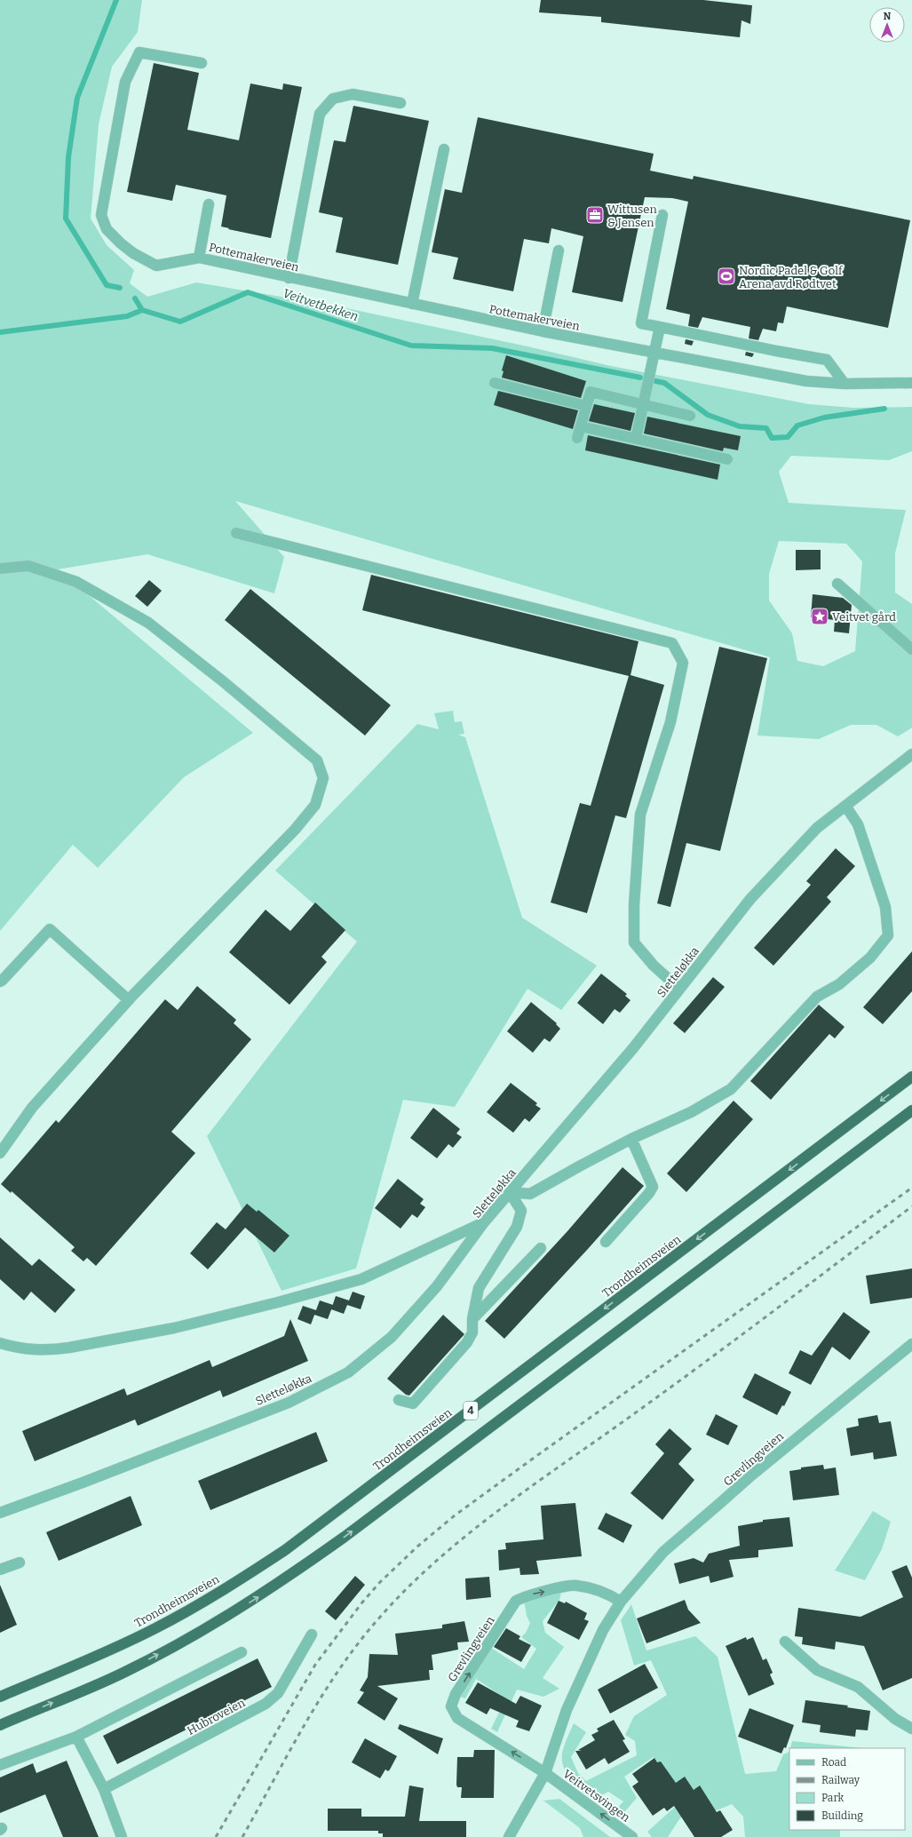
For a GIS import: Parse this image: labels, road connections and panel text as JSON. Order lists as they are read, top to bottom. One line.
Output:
{"streets":{"highway":["Trondheimsveien","4"],"street":["Pottemakerveien","Sletteløkka","Grevlingveien","Hubroveien","Veitvetsvingen"]},"crossings":[["Grevlingveien","Veitvetsvingen"]],"one_way":["Veitvetsvingen"],"water":["Veitvetbekken"],"places":{"office":["Wittusen & Jensen"],"sports":["Nordic Padel & Golf Arena avd Rødtvet"],"place":["Veitvet gård"]},"legend":["Road","Railway","Park","Building"],"north":"top"}
